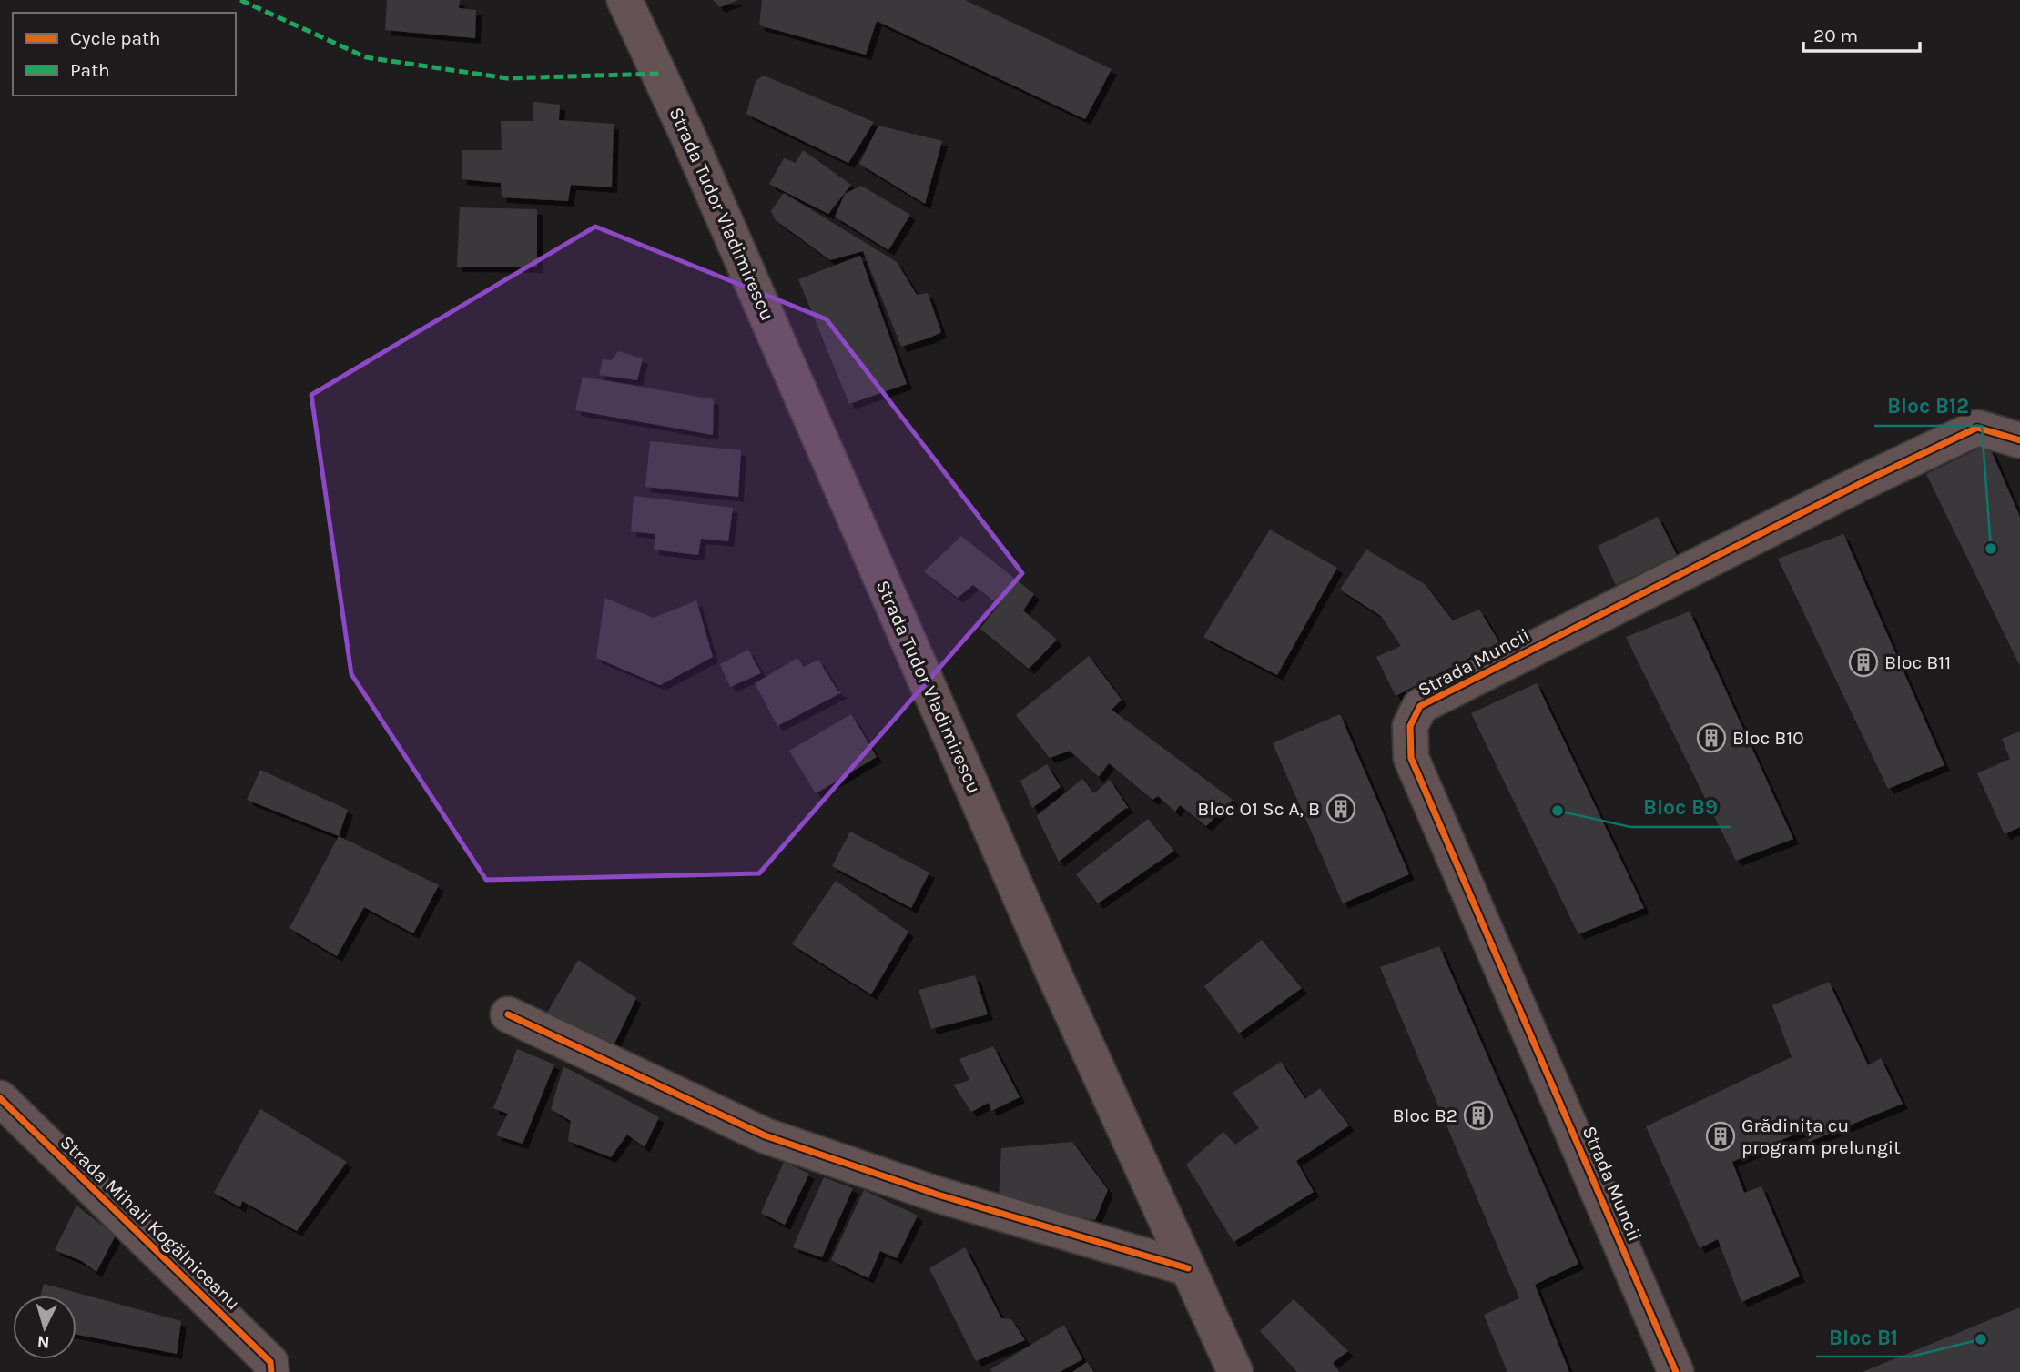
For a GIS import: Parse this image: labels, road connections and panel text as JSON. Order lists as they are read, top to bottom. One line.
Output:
{"streets":{"main road":["Strada Tudor Vladimirescu"],"street":["Strada Muncii","Strada Mihail Kogălniceanu"]},"places":{"other":["Bloc B12","Bloc B9","Bloc B1"],"building":["Bloc B11","Bloc B10","Bloc O1 Sc A, B","Bloc B2","Grădinița cu program prelungit"]},"legend":["Cycle path","Path"],"scale_bar":"20 m","north":"bottom"}
